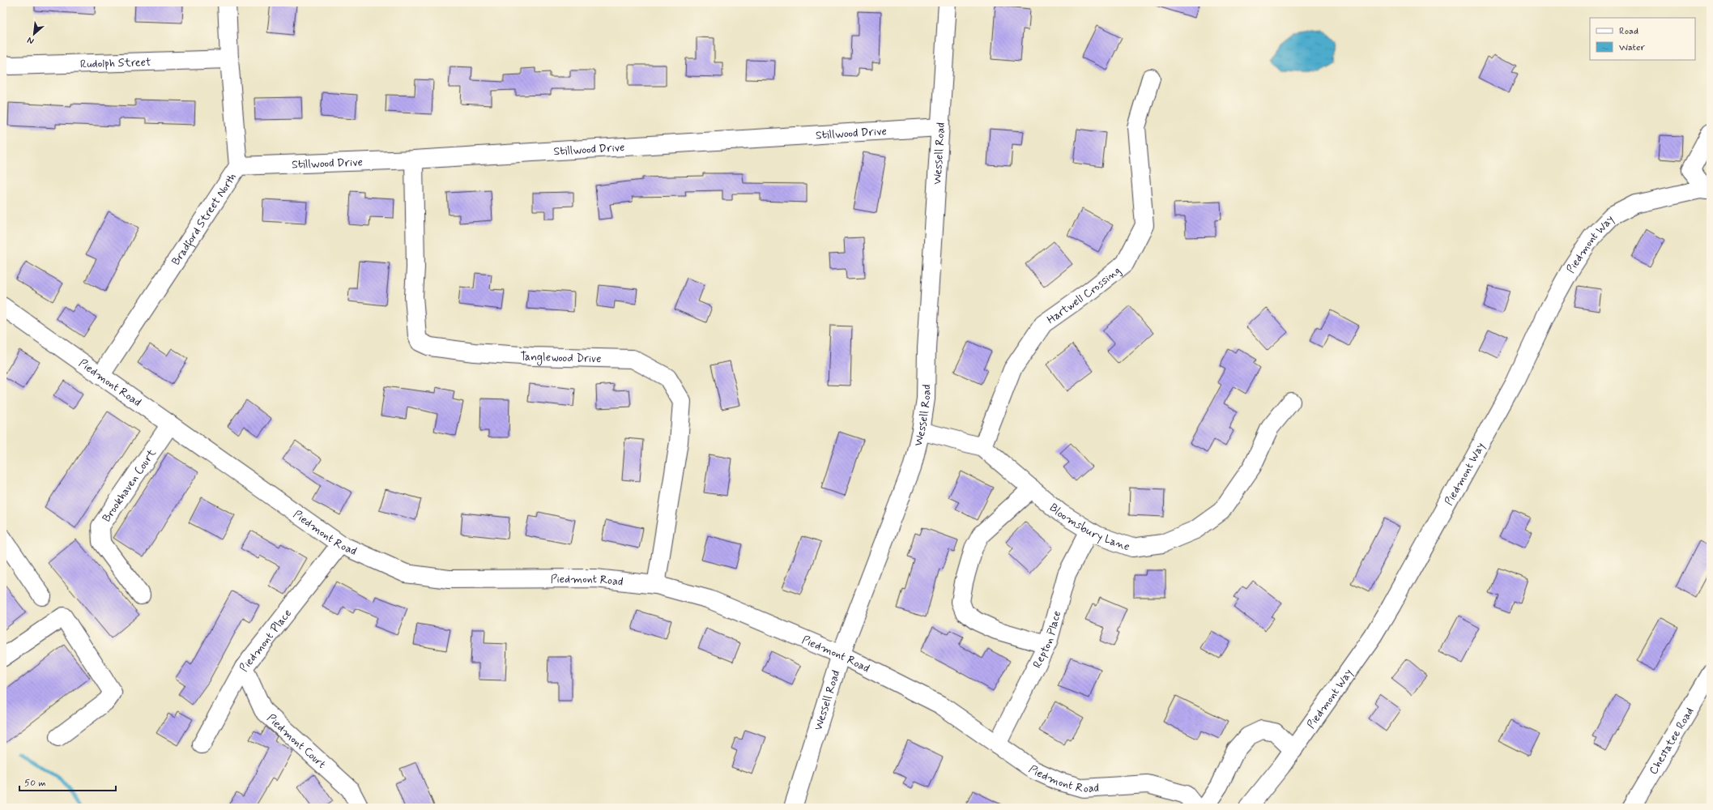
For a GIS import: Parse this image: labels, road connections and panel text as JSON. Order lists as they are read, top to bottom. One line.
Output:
{"streets":{"street":["Rudolph Street","Stillwood Drive","Wessell Road","Bradford Street North","Piedmont Way","Hartwell Crossing","Tanglewood Drive","Piedmont Road","Brookhaven Court","Bloomsbury Lane","Repton Place","Piedmont Place","Chestatee Road","Piedmont Court"]},"crossings":[["Rudolph Street","Bradford Street North"],["Stillwood Drive","Wessell Road"],["Stillwood Drive","Bradford Street North"],["Stillwood Drive","Tanglewood Drive"],["Wessell Road","Piedmont Road"],["Wessell Road","Bloomsbury Lane"],["Bradford Street North","Piedmont Road"],["Hartwell Crossing","Bloomsbury Lane"],["Tanglewood Drive","Piedmont Road"],["Piedmont Road","Brookhaven Court"],["Piedmont Road","Repton Place"],["Piedmont Road","Piedmont Place"],["Bloomsbury Lane","Repton Place"],["Piedmont Place","Piedmont Court"]],"legend":["Road","Water"],"scale_bar":"50 m","north":"bottom left"}
